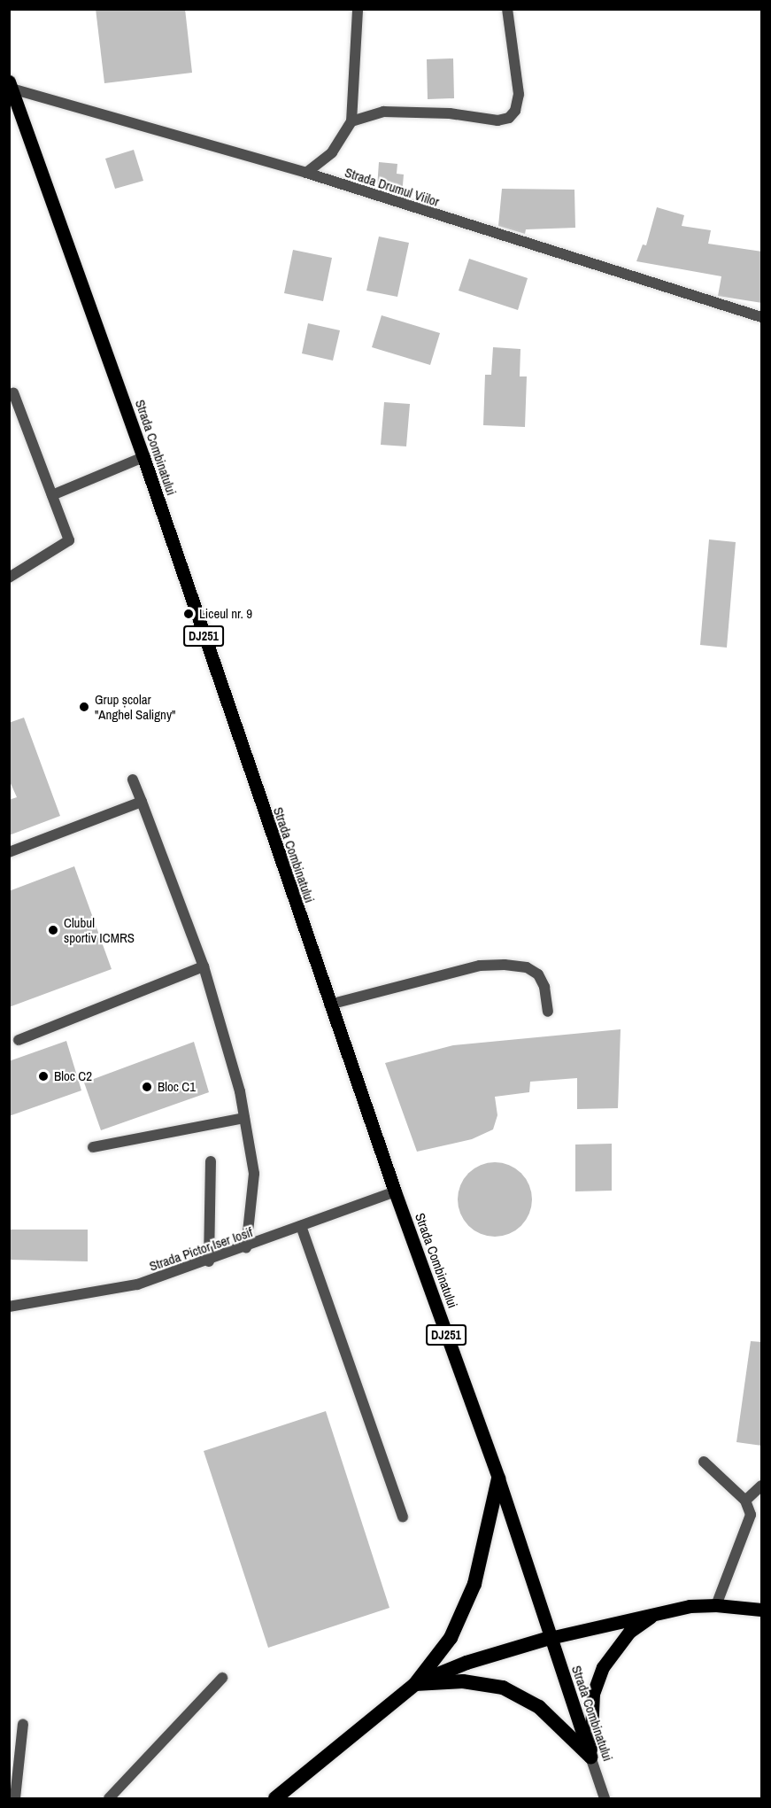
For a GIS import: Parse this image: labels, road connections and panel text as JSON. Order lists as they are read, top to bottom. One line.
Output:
{"streets":{"main road":["Strada Combinatului","DJ251"],"street":["Strada Drumul Viilor","Strada Pictor Iser Iosif"]},"crossings":[["Strada Drumul Viilor","Strada Combinatului"],["Strada Combinatului","Strada Pictor Iser Iosif"]],"places":["Liceul nr. 9","Grup școlar \"Anghel Saligny\"","Clubul sportiv ICMRS","Bloc C2","Bloc C1"]}
